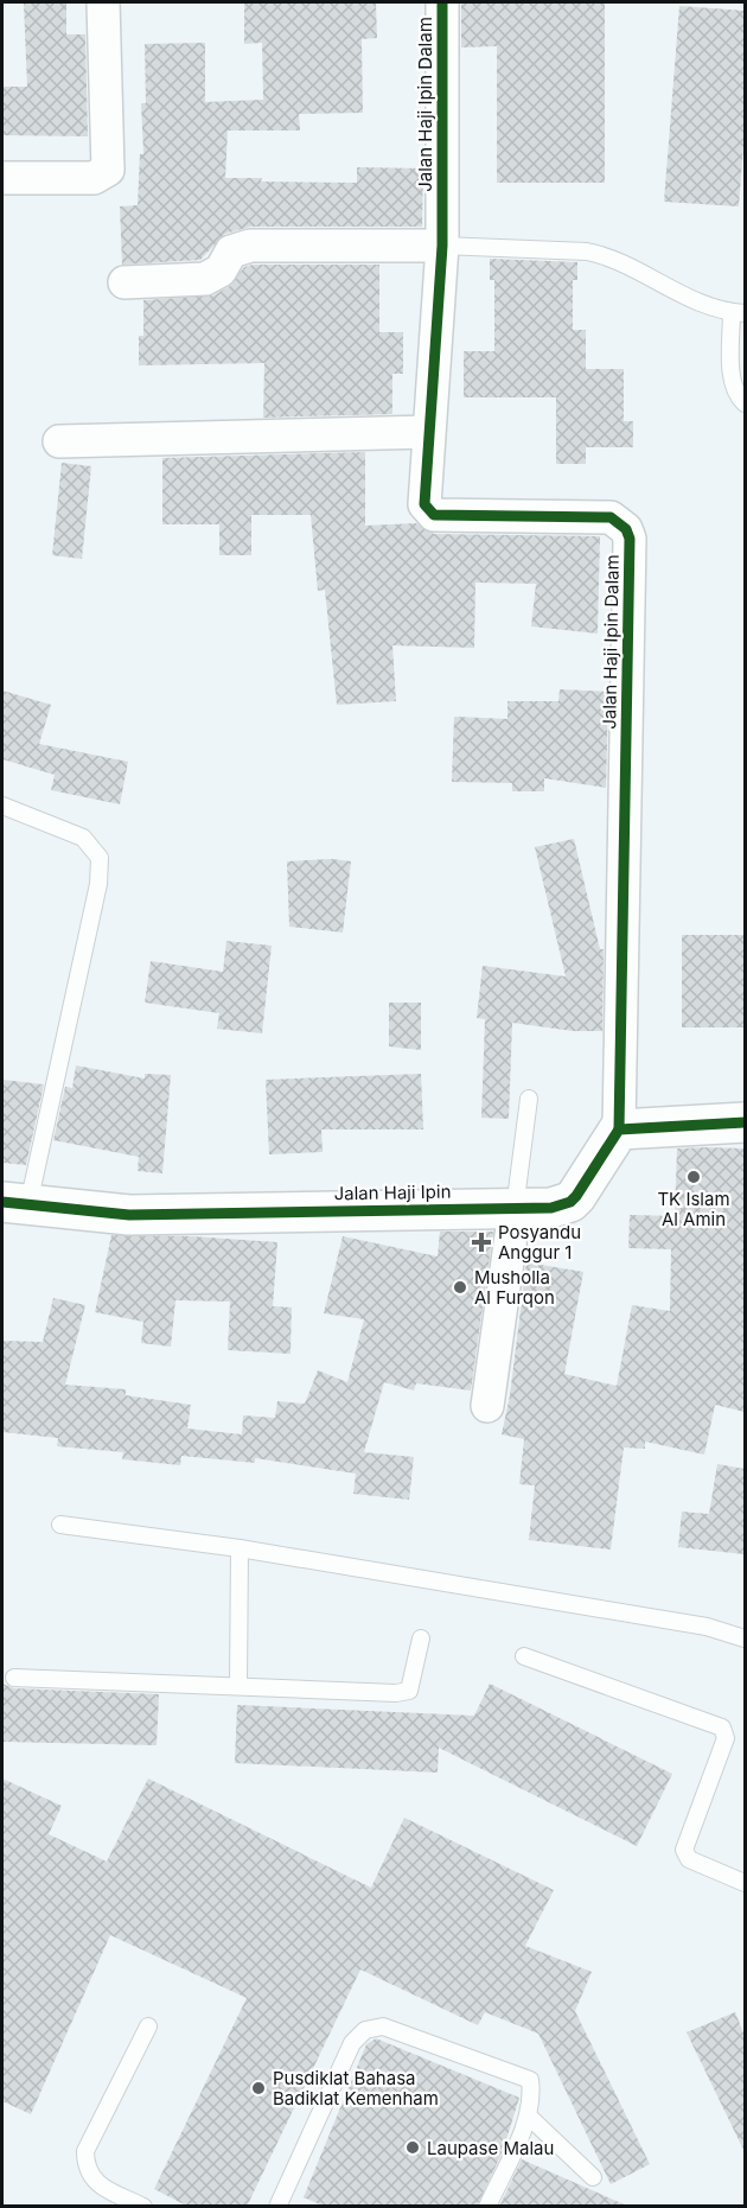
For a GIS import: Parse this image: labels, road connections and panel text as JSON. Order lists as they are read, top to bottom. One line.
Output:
{"streets":{"street":["Jalan Haji Ipin Dalam","Jalan Haji Ipin"]},"crossings":[["Jalan Haji Ipin Dalam","Jalan Haji Ipin"]],"places":{"other":["TK Islam Al Amin","Musholla Al Furqon","Pusdiklat Bahasa Badiklat Kemenham","Laupase Malau"],"health":["Posyandu Anggur 1"]}}
